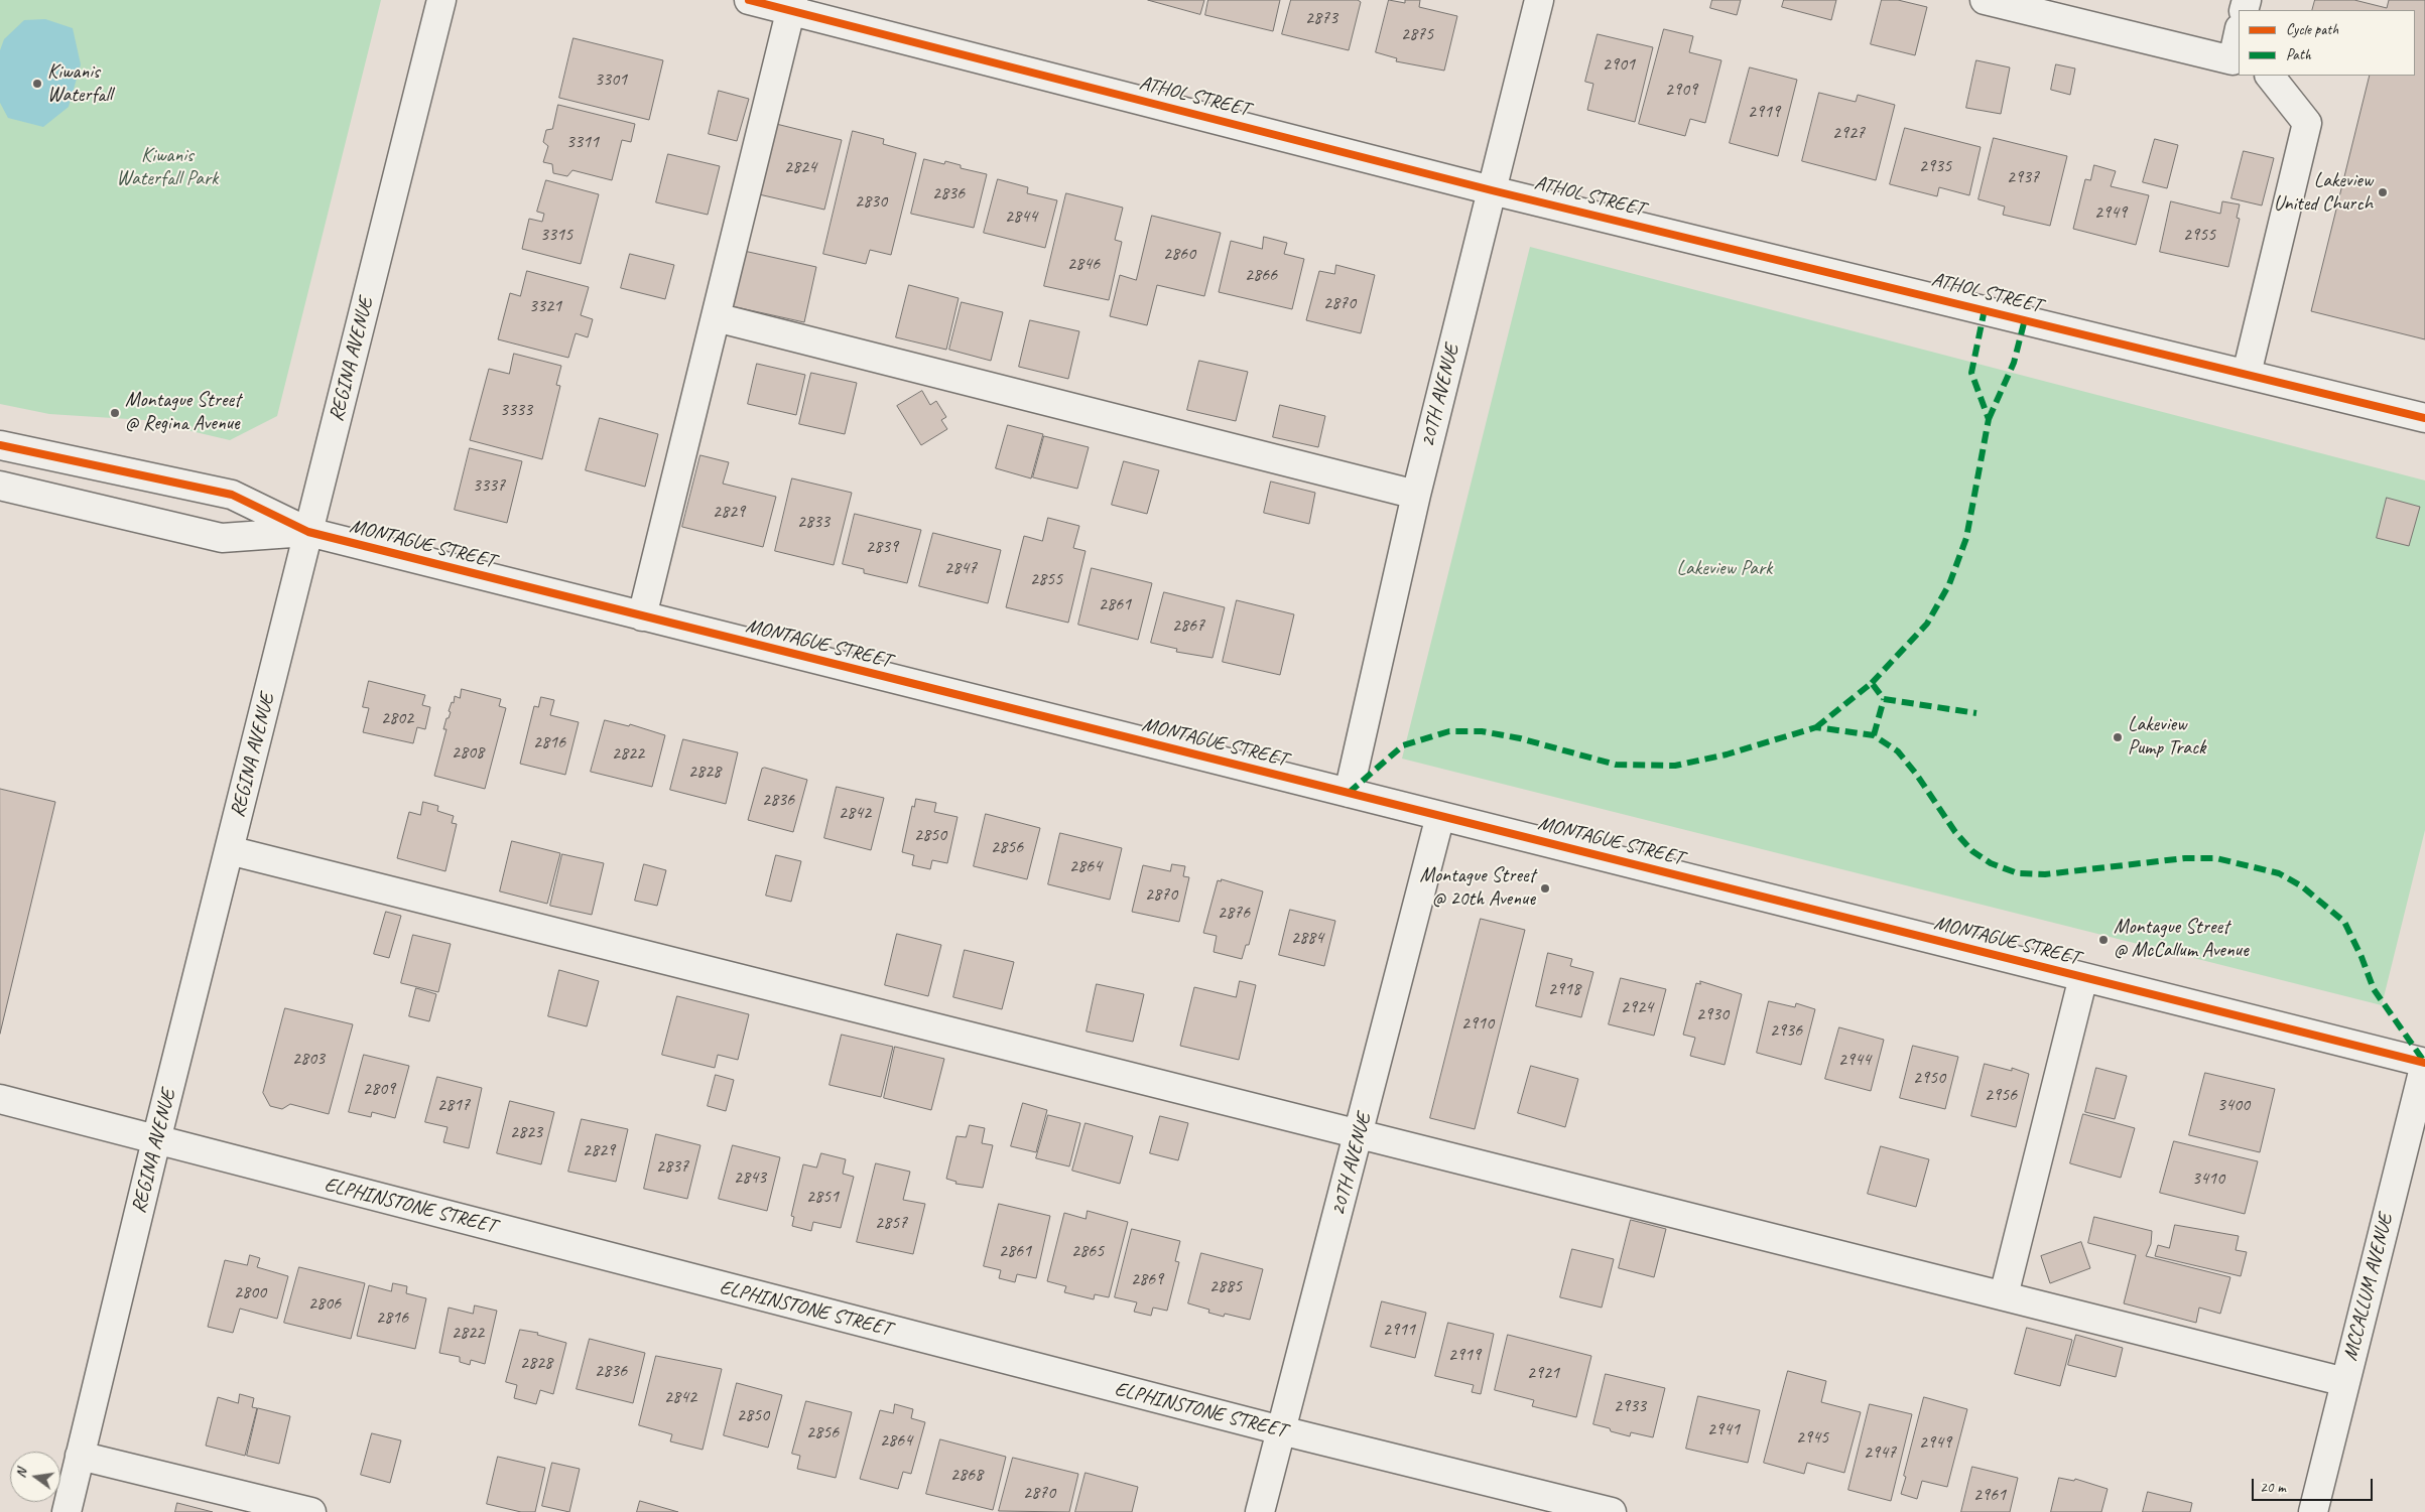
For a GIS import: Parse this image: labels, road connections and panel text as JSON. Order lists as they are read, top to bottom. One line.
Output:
{"streets":{"street":["ATHOL STREET","REGINA AVENUE","20TH AVENUE","MONTAGUE STREET","ELPHINSTONE STREET","MCCALLUM AVENUE"]},"crossings":[["ATHOL STREET","20TH AVENUE"],["REGINA AVENUE","MONTAGUE STREET"],["REGINA AVENUE","ELPHINSTONE STREET"],["20TH AVENUE","MONTAGUE STREET"],["20TH AVENUE","ELPHINSTONE STREET"],["MONTAGUE STREET","MCCALLUM AVENUE"]],"parks":["Kiwanis Waterfall Park","Lakeview Park"],"places":["Kiwanis Waterfall","Lakeview United Church","Montague Street @ Regina Avenue","Lakeview Pump Track","Montague Street @ 20th Avenue","Montague Street @ McCallum Avenue"],"house_numbers":["2873","2875","2901","3301","2909","2919","2927","3311","2935","2824","2937","2836","2830","2949","2844","3315","2955","2860","2846","2866","2870","3321","3333","3337","2829","2833","2839","2847","2855","2861","2867","2802","2816","2808","2822","2828","2836","2842","2850","2856","2864","2870","2876","2884","2918","2924","2930","2910","2936","2803","2944","2950","2809","2956","2817","3400","2823","2829","2837","2843","3410","2851","2857","2861","2865","2869","2885","2800","2806","2816","2911","2822","2919","2828","2836","2921","2842","2933","2850","2941","2856","2945","2864","2949","2947","2868","2870","2961"],"legend":["Cycle path","Path"],"scale_bar":"20 m","north":"left"}
